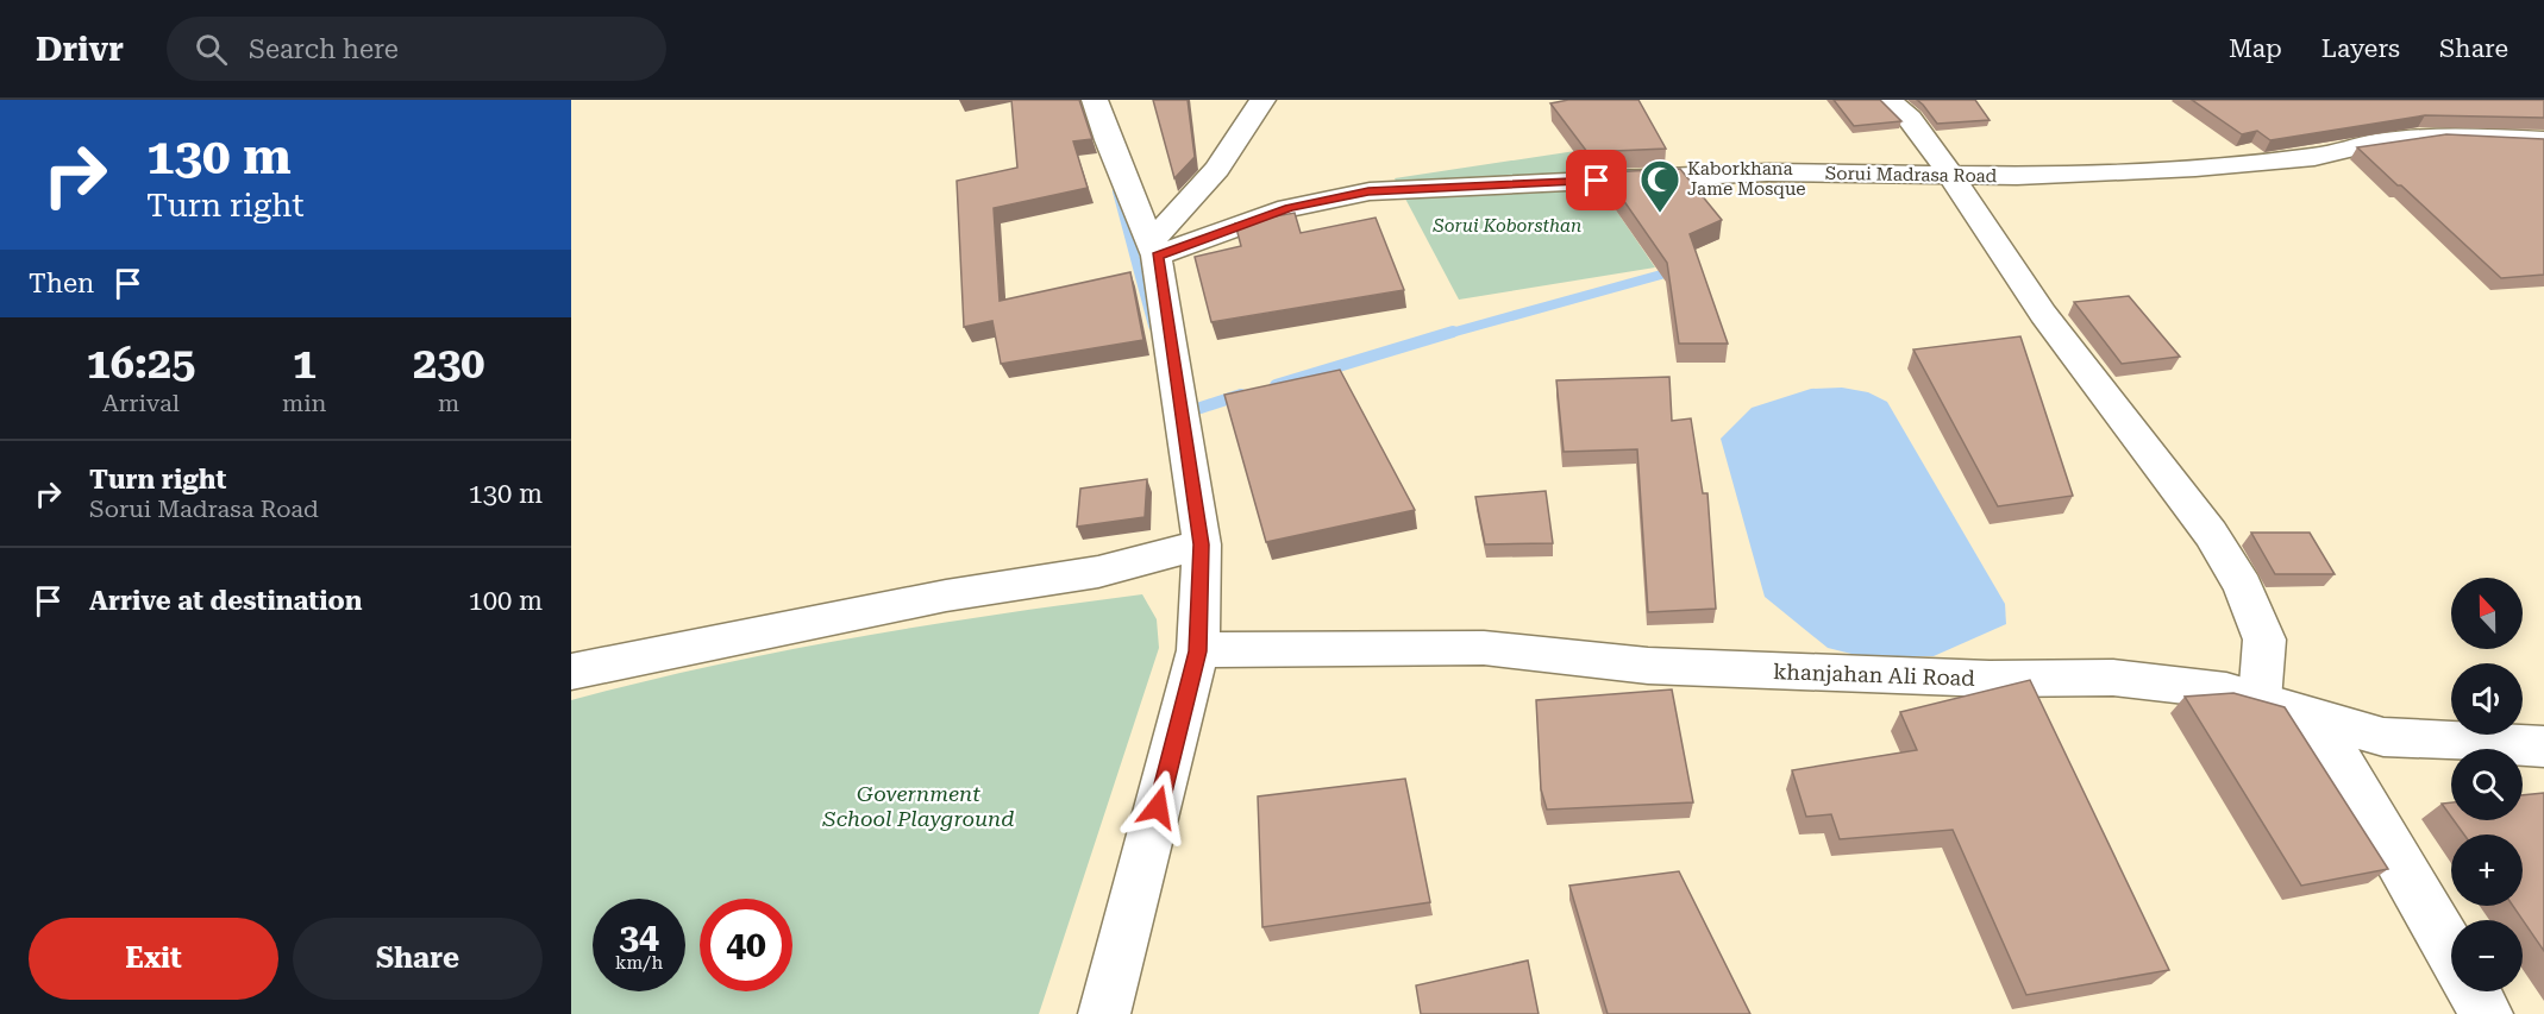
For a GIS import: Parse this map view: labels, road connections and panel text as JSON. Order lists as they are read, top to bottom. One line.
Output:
{"streets":{"street":["Sorui Madrasa Road","khanjahan Ali Road"]},"parks":["Sorui Koborsthan","Government School Playground"],"places":{"mosque":["Kaborkhana Jame Mosque"]},"north":"top","page":{"header":"Drivr","search":"Search here","nav":["Map","Layers","Share"],"turn":["130 m","Turn right"],"then":"Then","eta":["16:25","Arrival","1","min","230","m"],"list":[{"name":"Turn right","note":"Sorui Madrasa Road","value":"130 m"},{"name":"Arrive at destination","value":"100 m"}],"map_buttons":["+","−"],"speed":"34 km/h","limit":"40","buttons":["Exit","Share"]}}
